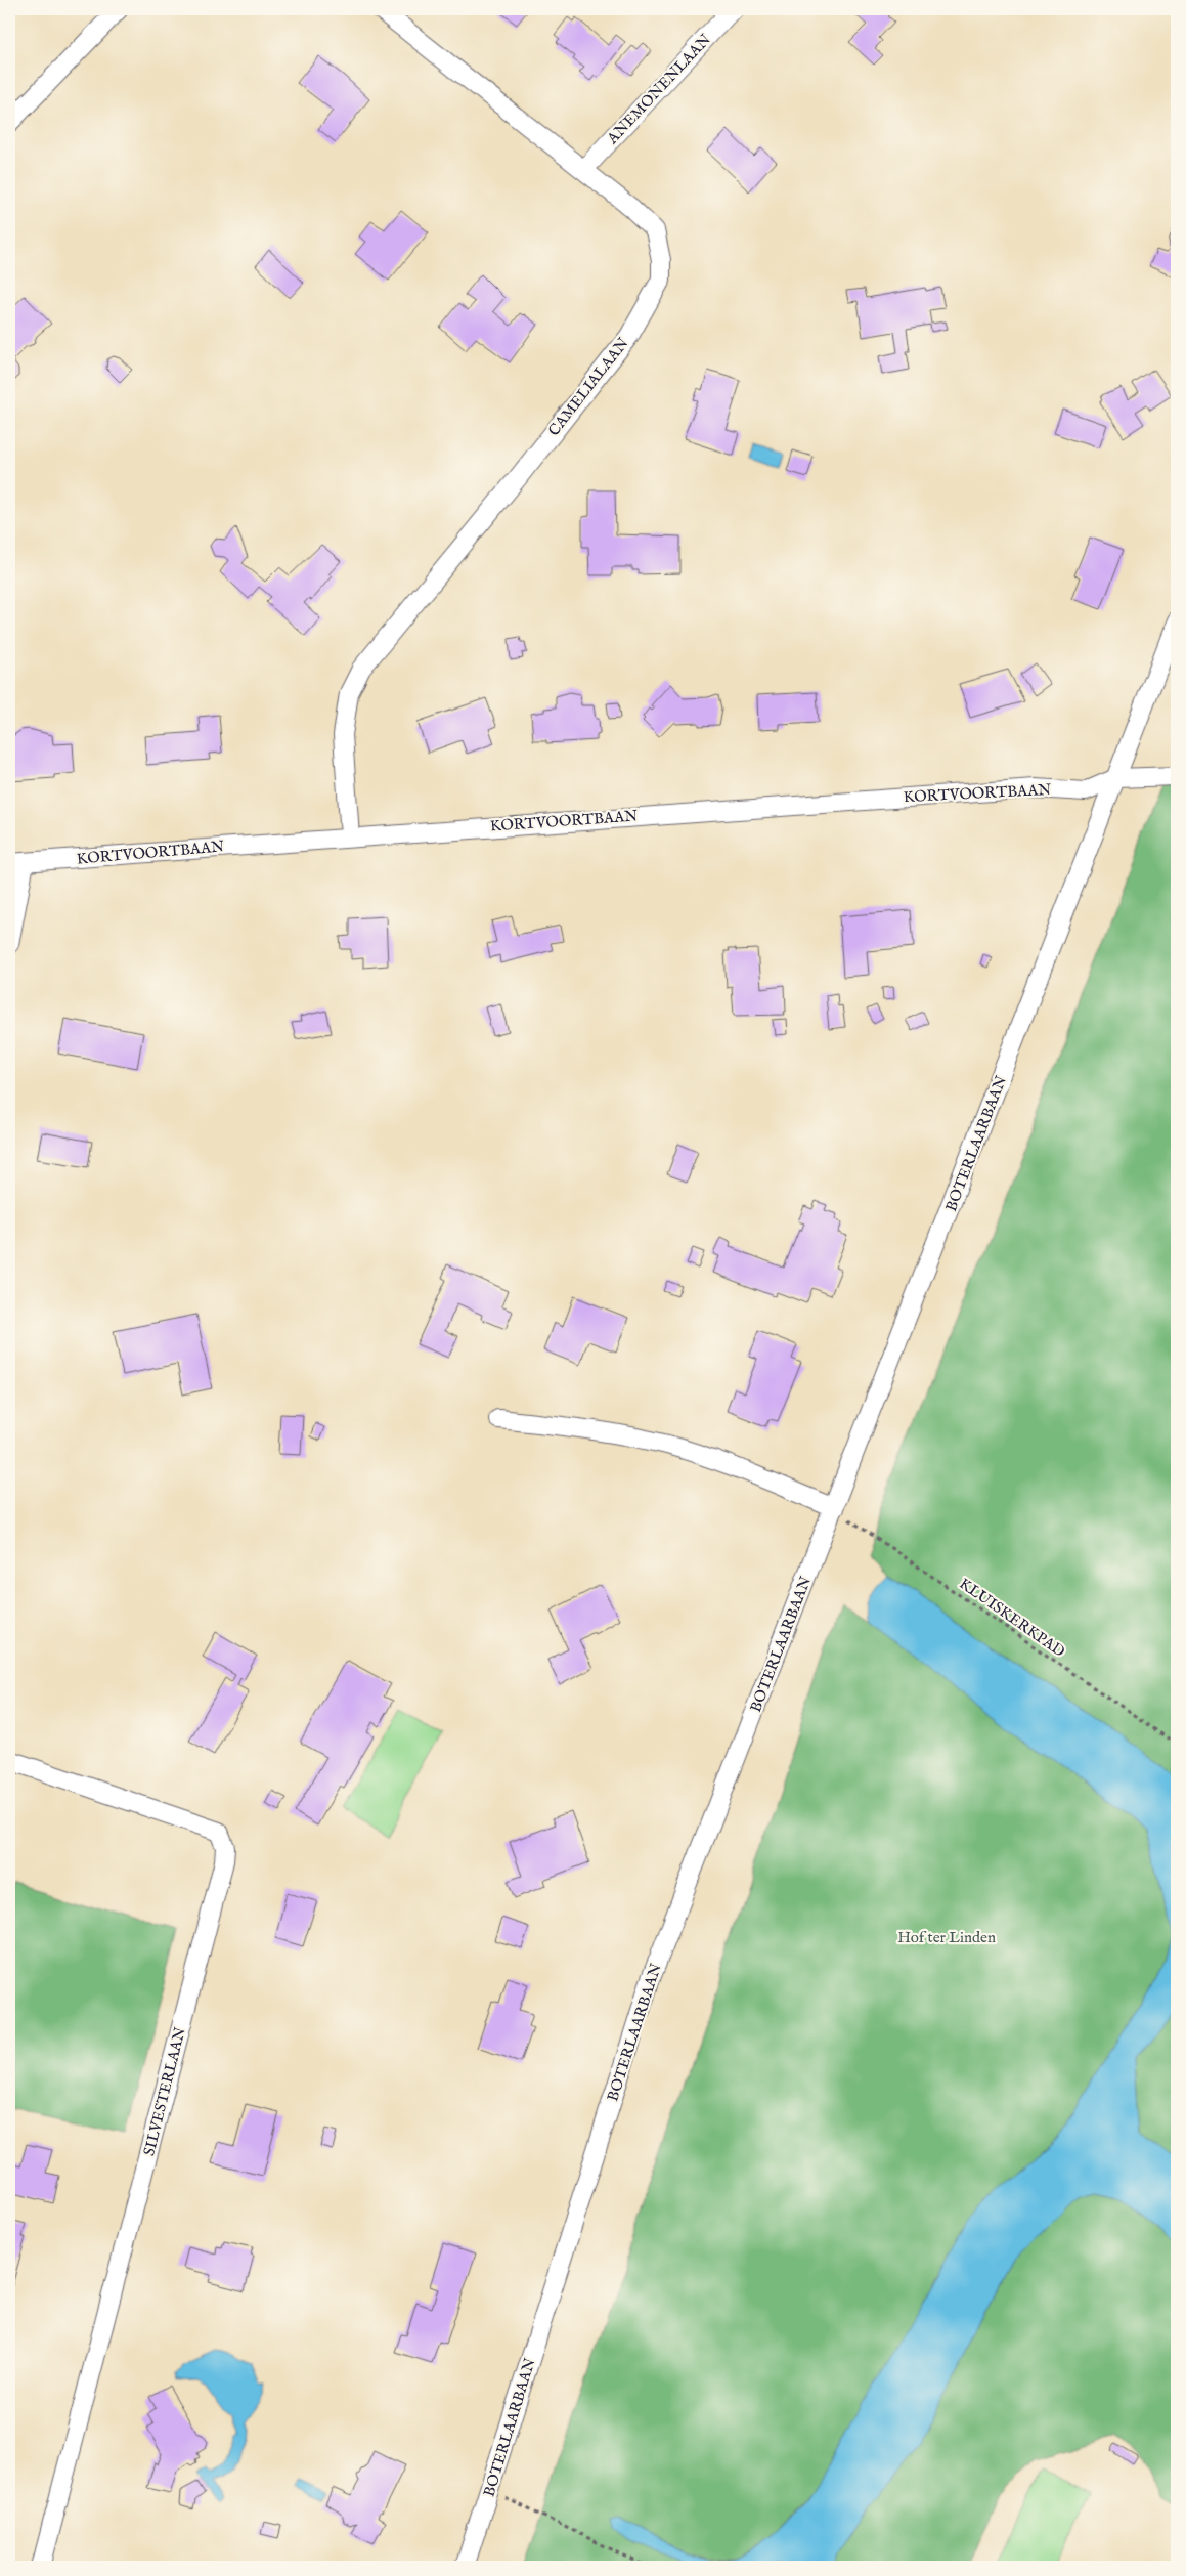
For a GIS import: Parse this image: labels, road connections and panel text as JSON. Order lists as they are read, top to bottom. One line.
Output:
{"streets":{"street":["ANEMONENLAAN","CAMELIALAAN","KORTVOORTBAAN","BOTERLAARBAAN","SILVESTERLAAN"],"path":["KLUISKERKPAD"]},"crossings":[["ANEMONENLAAN","CAMELIALAAN"],["CAMELIALAAN","KORTVOORTBAAN"],["KORTVOORTBAAN","BOTERLAARBAAN"],["BOTERLAARBAAN","KLUISKERKPAD"]],"parks":["Hof ter Linden"]}
